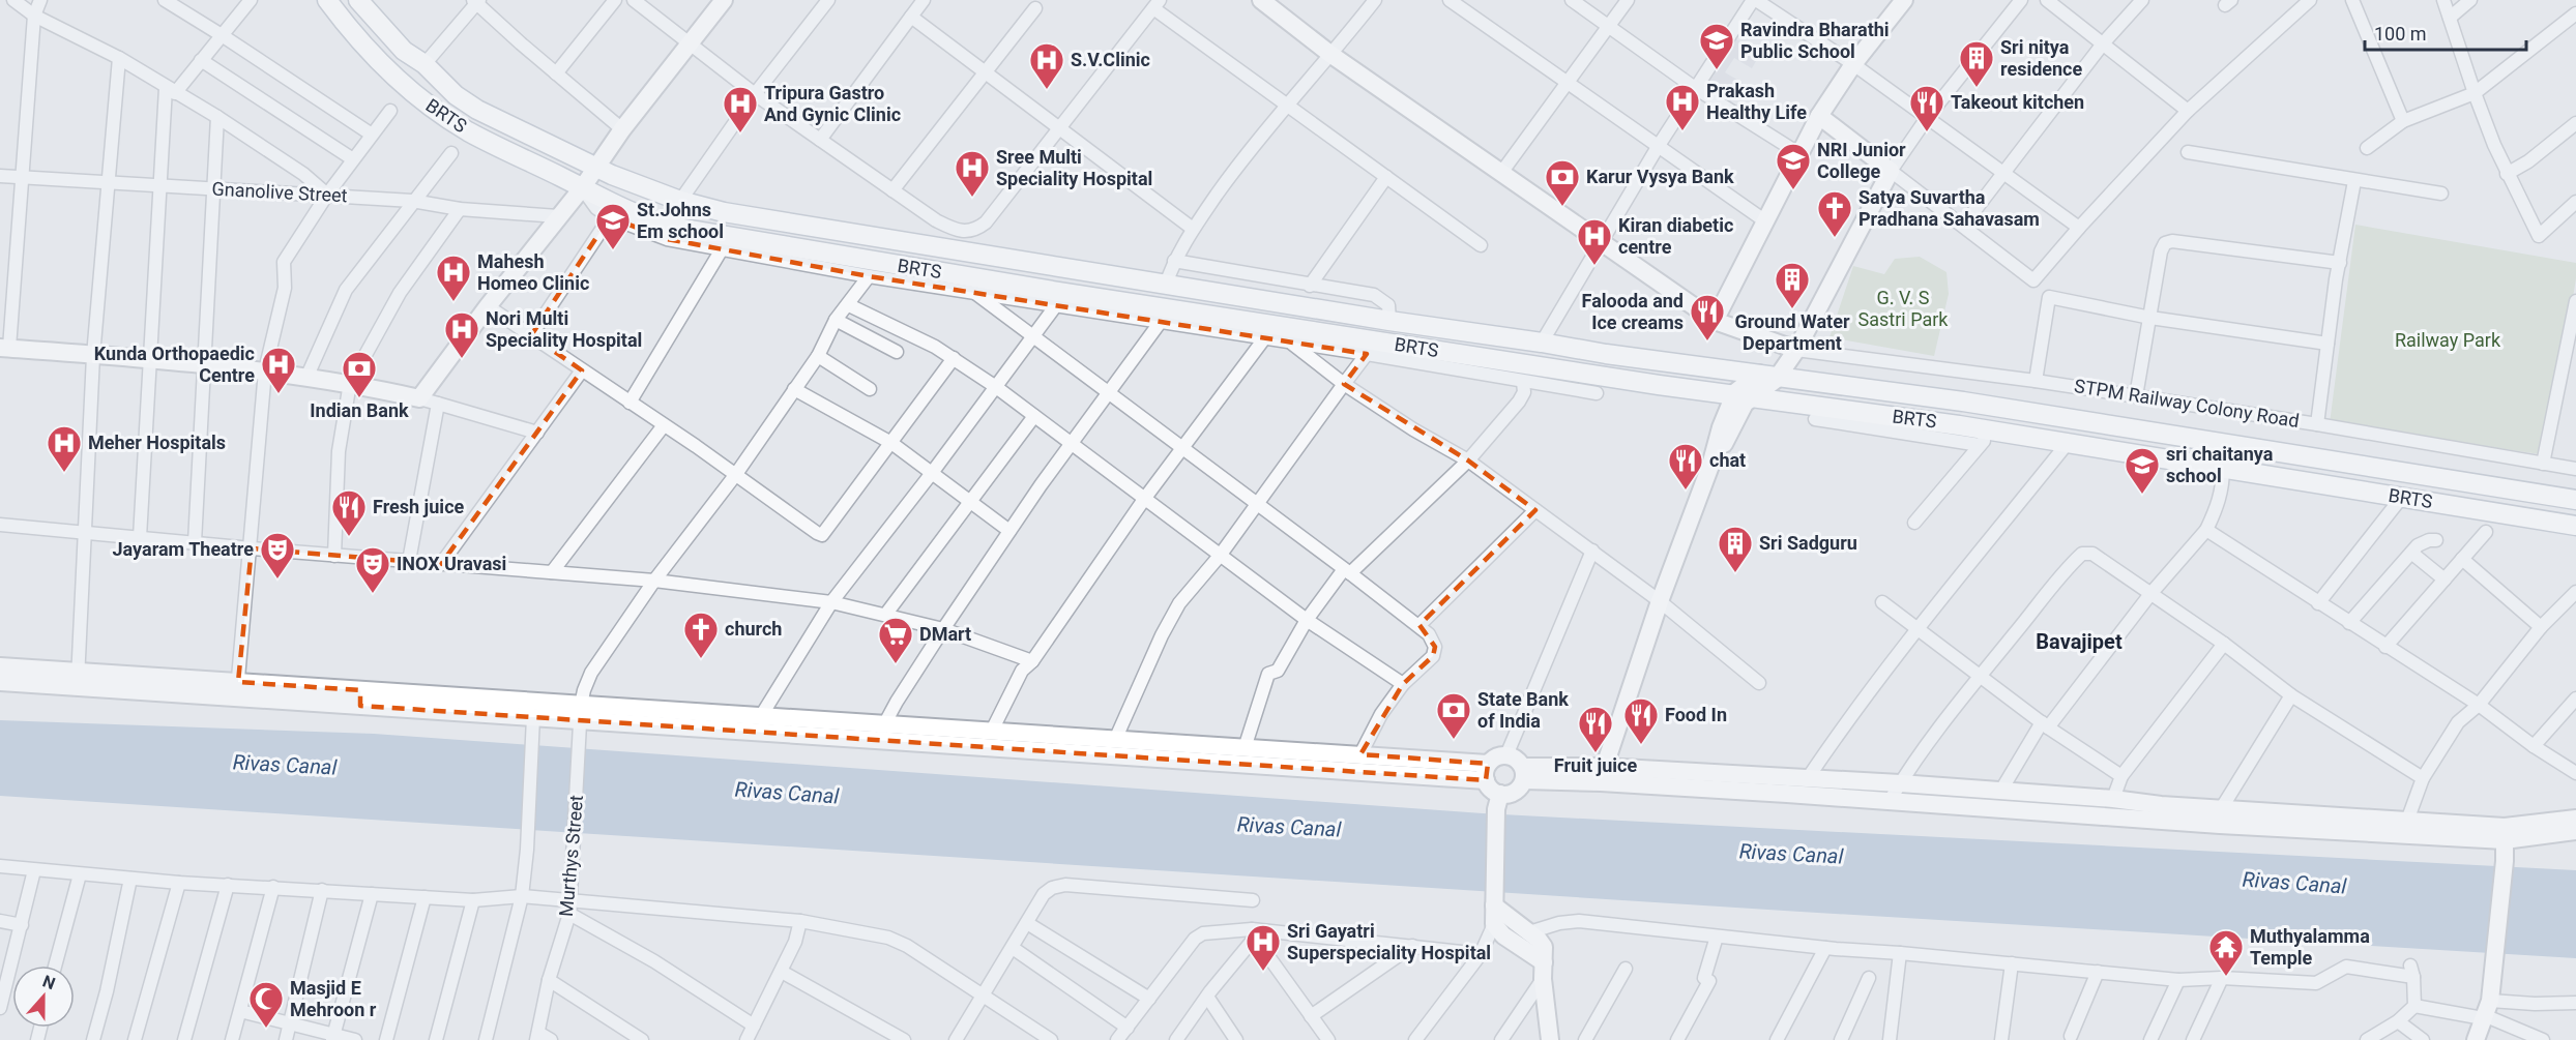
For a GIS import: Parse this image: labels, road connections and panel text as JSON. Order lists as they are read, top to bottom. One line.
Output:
{"streets":{"main road":["BRTS"],"street":["Gnanolive Street","STPM Railway Colony Road","Murthys Street"]},"districts":["Bavajipet"],"water":["Rivas Canal"],"parks":["G. V. S Sastri Park","Railway Park"],"places":{"school or university":["Ravindra Bharathi Public School","NRI Junior College","St.Johns Em school","sri chaitanya school"],"building":["Sri nitya residence","Ground Water Department","Sri Sadguru"],"hospital":["S.V.Clinic","Prakash Healthy Life","Tripura Gastro And Gynic Clinic","Sree Multi Speciality Hospital","Kiran diabetic centre","Mahesh Homeo Clinic","Nori Multi Speciality Hospital","Kunda Orthopaedic Centre","Meher Hospitals","Sri Gayatri Superspeciality Hospital"],"restaurant":["Takeout kitchen","Falooda and Ice creams","chat","Fresh juice","Food In","Fruit juice"],"bank":["Karur Vysya Bank","Indian Bank","State Bank of India"],"church":["Satya Suvartha Pradhana Sahavasam","church"],"theatre":["Jayaram Theatre","INOX Uravasi"],"supermarket":["DMart"],"temple":["Muthyalamma Temple"],"mosque":["Masjid E Mehroon r"]},"scale_bar":"100 m","north":"top"}
